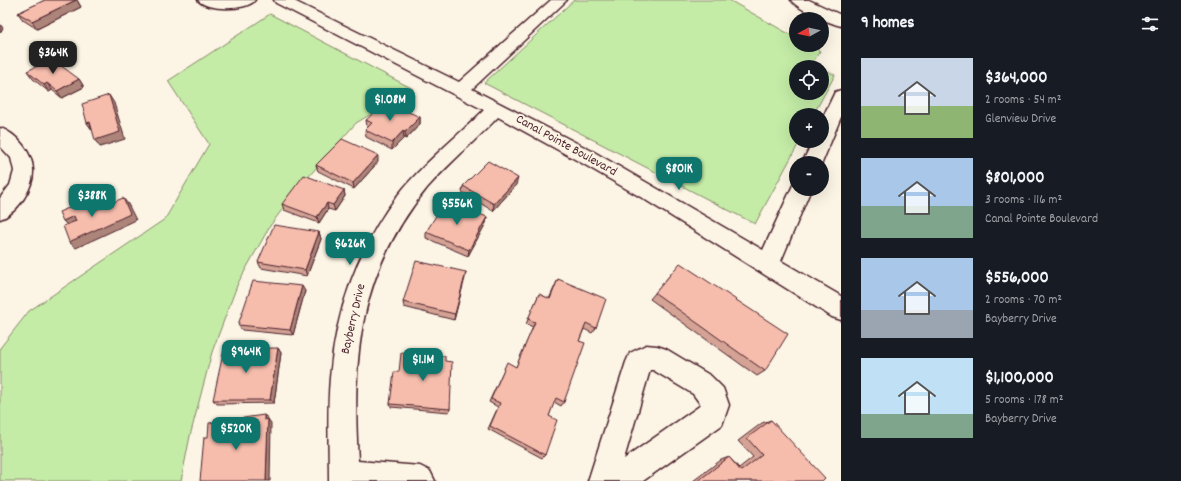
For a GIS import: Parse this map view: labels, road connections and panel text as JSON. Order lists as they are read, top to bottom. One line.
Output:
{"streets":{"street":["Canal Pointe Boulevard","Bayberry Drive"]},"crossings":[["Canal Pointe Boulevard","Bayberry Drive"]],"north":"left","page":{"heading":"9 homes","map_buttons":["+","−"],"price":["$364K","$1.08M","$801K","$388K","$556K","$626K","$964K","$1.1M","$520K"],"list":[{"name":"$364,000","note":"2 rooms · 54 m² · Glenview Drive"},{"name":"$801,000","note":"3 rooms · 116 m² · Canal Pointe Boulevard"},{"name":"$556,000","note":"2 rooms · 70 m² · Bayberry Drive"},{"name":"$1,100,000","note":"5 rooms · 178 m² · Bayberry Drive"}]}}
